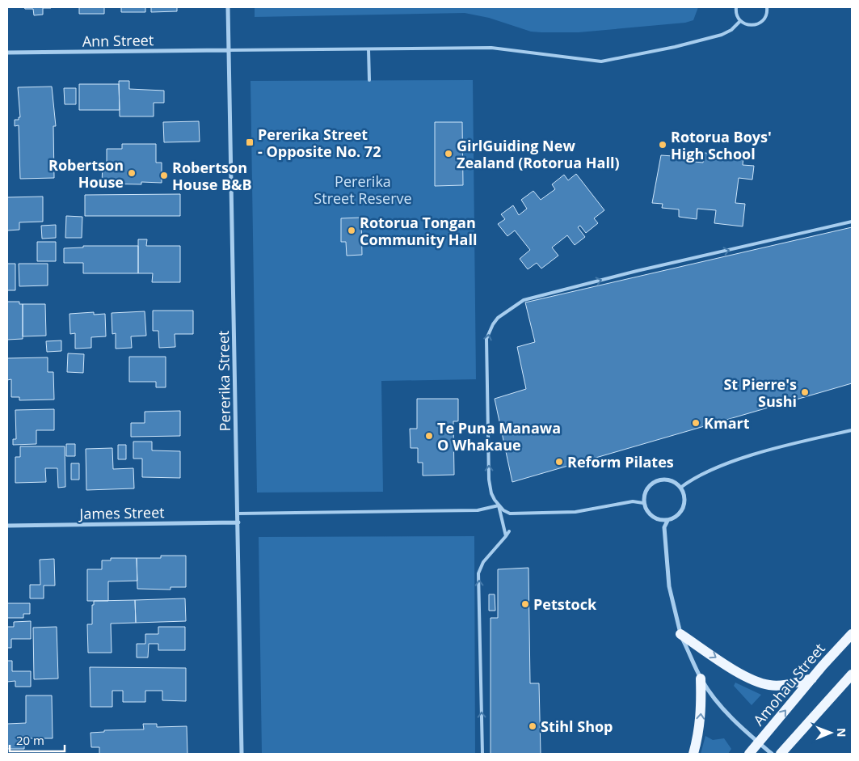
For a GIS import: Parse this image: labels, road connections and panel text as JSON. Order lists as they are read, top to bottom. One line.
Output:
{"streets":{"main road":["Amohau Street"],"street":["Ann Street","Pererika Street","James Street"]},"crossings":[["Ann Street","Pererika Street"],["Pererika Street","James Street"]],"parks":["Pererika Street Reserve"],"places":{"transit":["Pererika Street - Opposite No. 72"],"other":["Rotorua Boys' High School","GirlGuiding New Zealand (Rotorua Hall)","Robertson House","Robertson House B&B","Rotorua Tongan Community Hall","St Pierre's Sushi","Kmart","Te Puna Manawa O Whakaue","Reform Pilates","Petstock","Stihl Shop"]},"scale_bar":"20 m","north":"right"}
